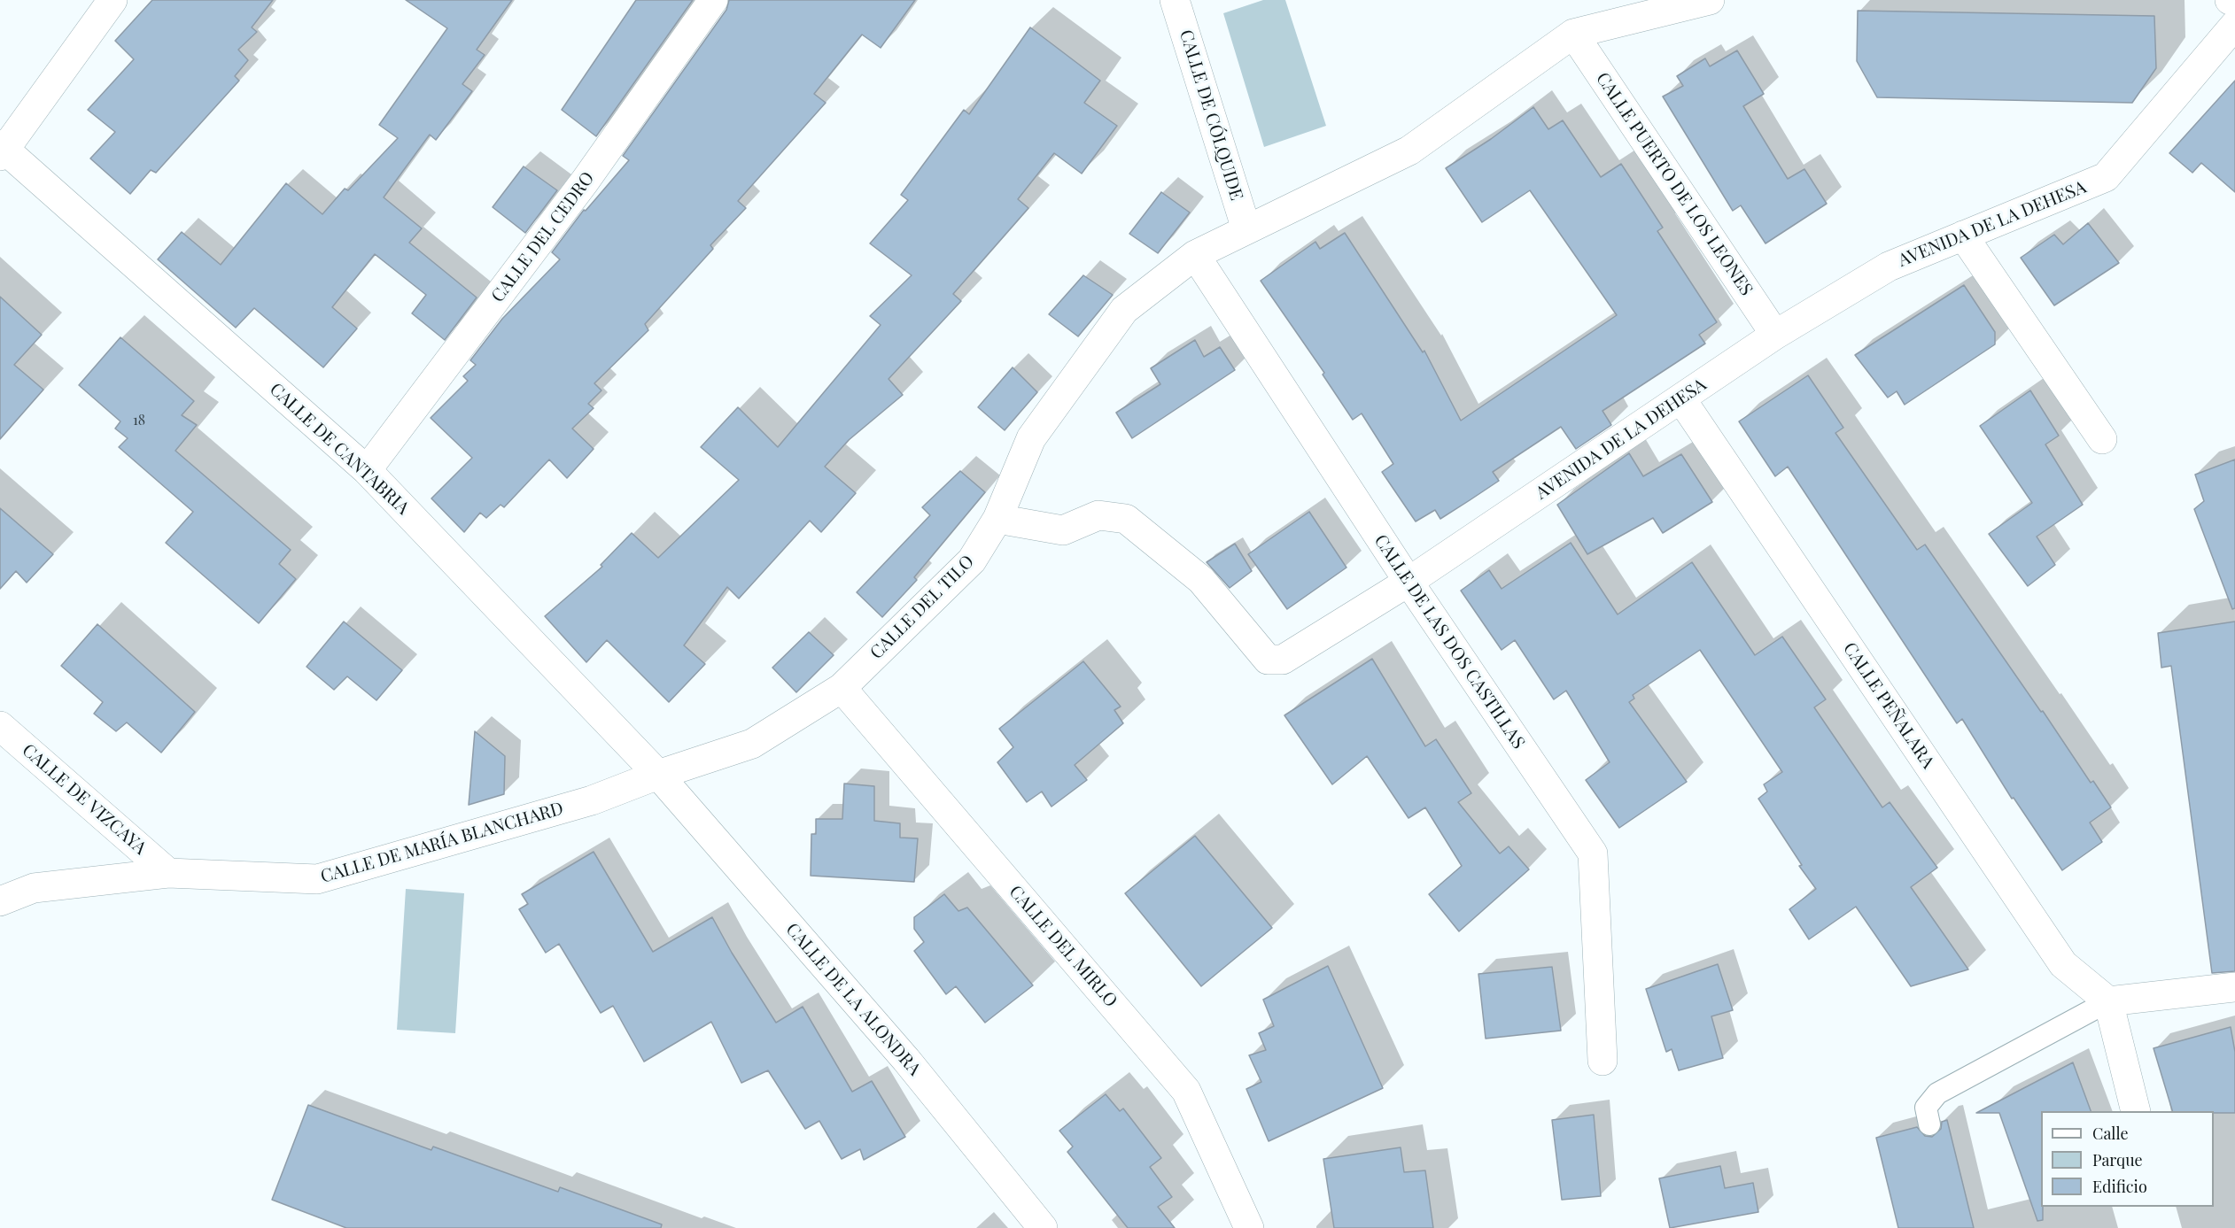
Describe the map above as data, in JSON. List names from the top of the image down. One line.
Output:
{"streets":{"street":["CALLE DE CÓLQUIDE","CALLE PUERTO DE LOS LEONES","AVENIDA DE LA DEHESA","CALLE DEL CEDRO","CALLE DE CANTABRIA","CALLE DEL TILO","CALLE DE LAS DOS CASTILLAS","CALLE PEÑALARA","CALLE DE VIZCAYA","CALLE DE MARÍA BLANCHARD","CALLE DEL MIRLO","CALLE DE LA ALONDRA"]},"crossings":[["CALLE DE CÓLQUIDE","CALLE DEL TILO"],["CALLE PUERTO DE LOS LEONES","AVENIDA DE LA DEHESA"],["CALLE PUERTO DE LOS LEONES","CALLE DEL TILO"],["AVENIDA DE LA DEHESA","CALLE DEL TILO"],["AVENIDA DE LA DEHESA","CALLE DE LAS DOS CASTILLAS"],["AVENIDA DE LA DEHESA","CALLE PEÑALARA"],["CALLE DEL CEDRO","CALLE DE CANTABRIA"],["CALLE DE CANTABRIA","CALLE DEL TILO"],["CALLE DE CANTABRIA","CALLE DE MARÍA BLANCHARD"],["CALLE DE CANTABRIA","CALLE DE LA ALONDRA"],["CALLE DEL TILO","CALLE DE LAS DOS CASTILLAS"],["CALLE DEL TILO","CALLE DE MARÍA BLANCHARD"],["CALLE DEL TILO","CALLE DEL MIRLO"],["CALLE DEL TILO","CALLE DE LA ALONDRA"],["CALLE DE VIZCAYA","CALLE DE MARÍA BLANCHARD"],["CALLE DE MARÍA BLANCHARD","CALLE DE LA ALONDRA"]],"house_numbers":["18"],"legend":["Calle","Parque","Edificio"]}
